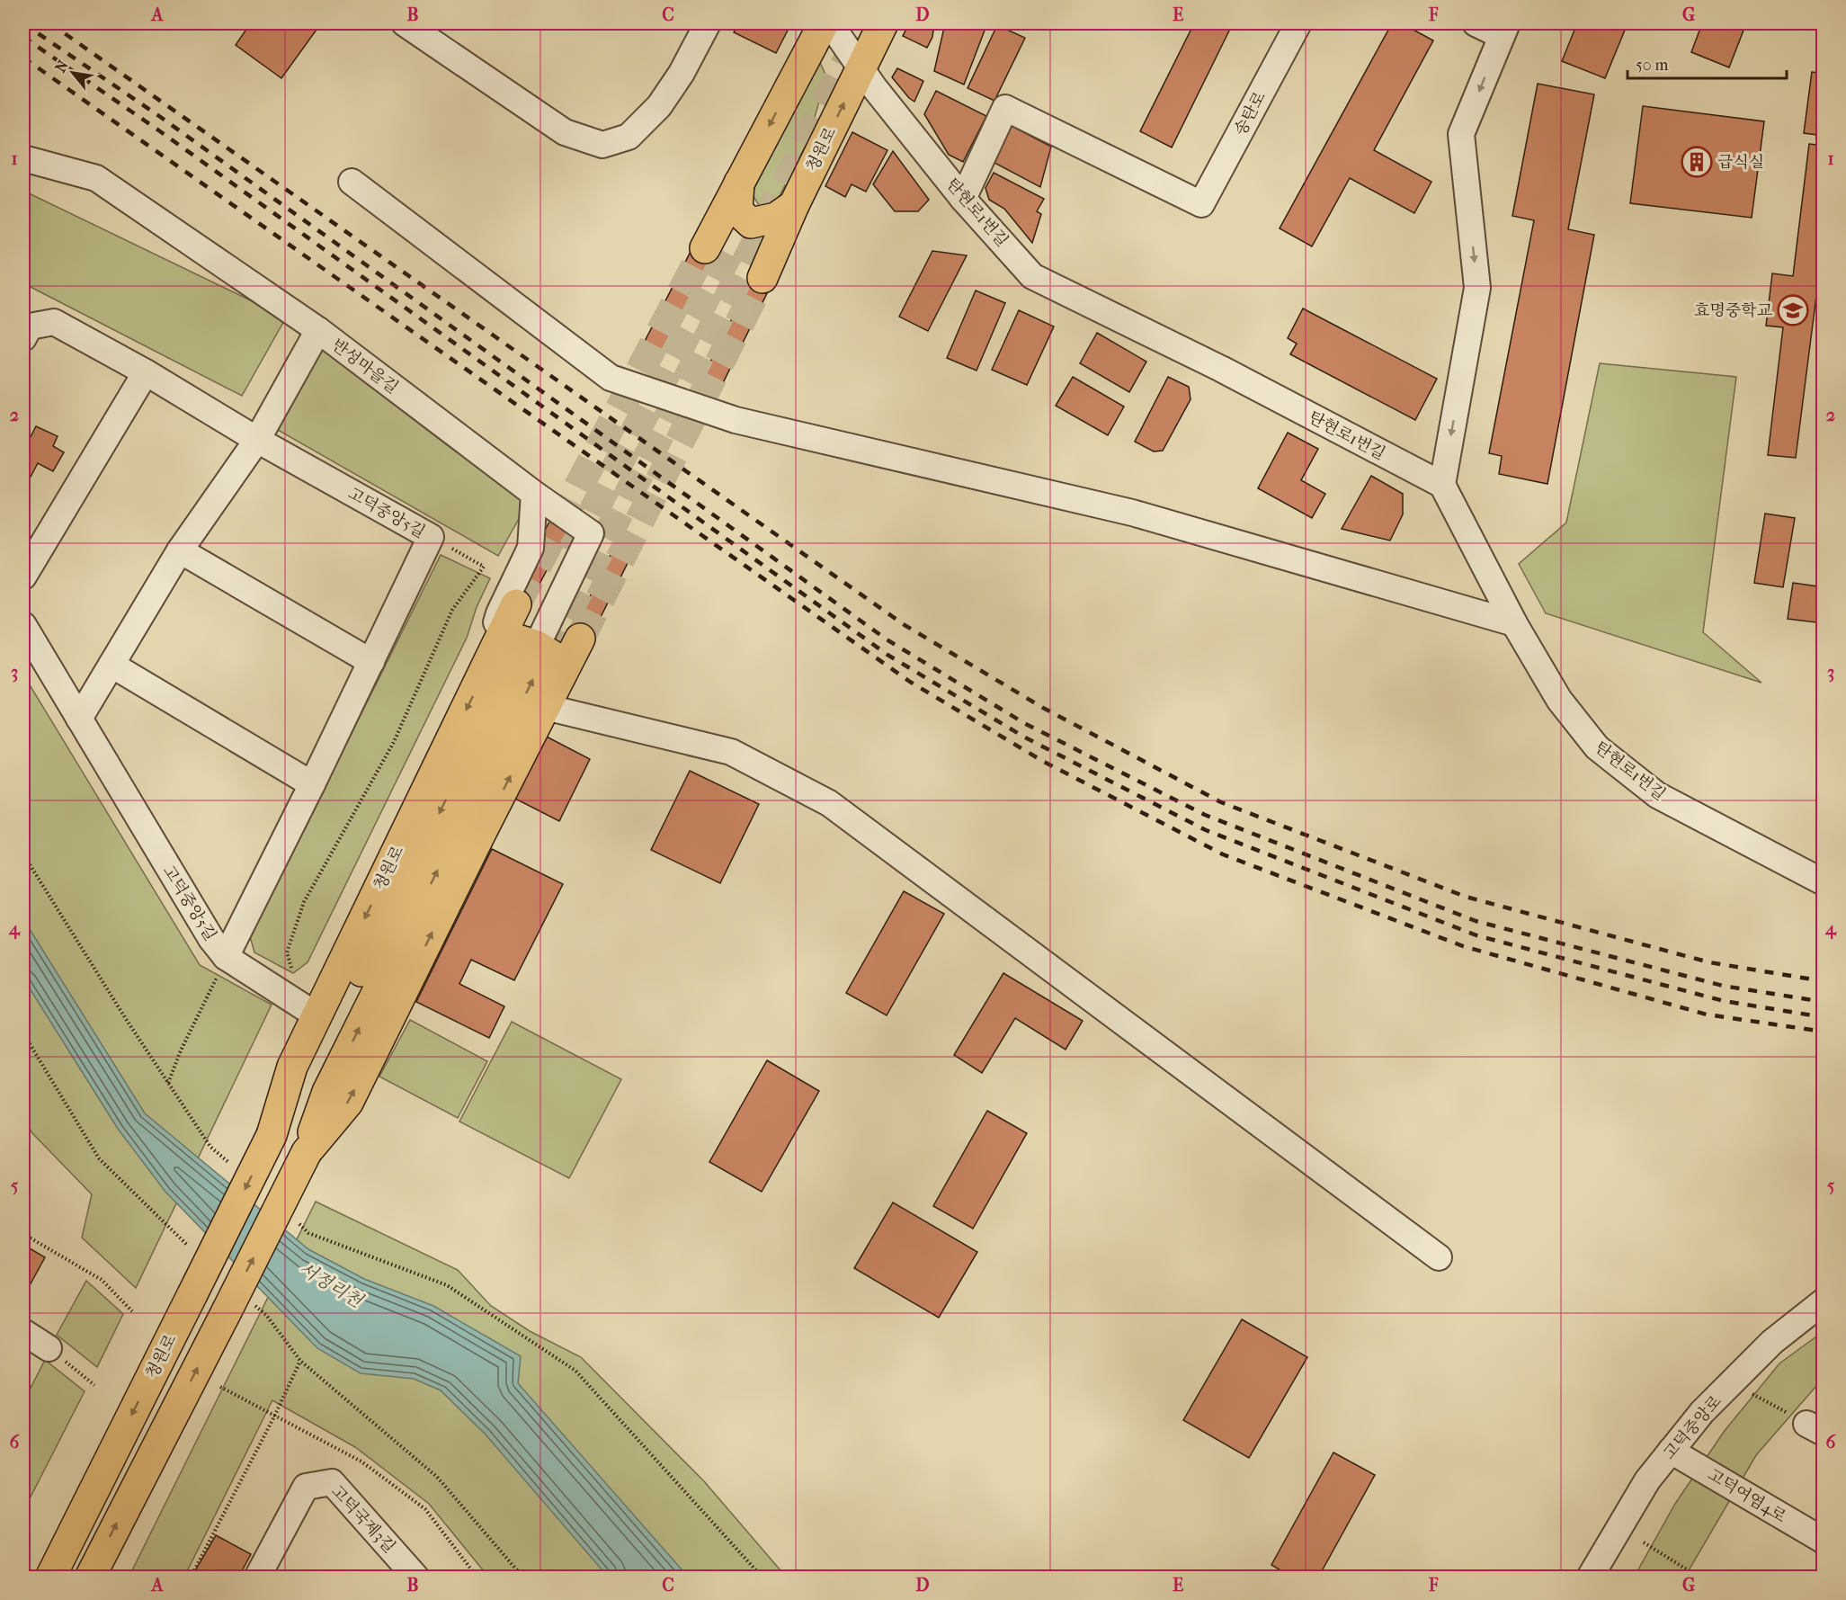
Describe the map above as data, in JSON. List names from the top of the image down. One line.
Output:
{"streets":{"main road":["청원로"],"street":["송탄로","탄현로1번길","반성마을길","고덕중앙5길","고덕중앙로","고덕여염4로","고덕국제3길"]},"crossings":[["송탄로","탄현로1번길"],["청원로","탄현로1번길"],["청원로","반성마을길"],["청원로","고덕중앙5길"],["고덕중앙로","고덕여염4로"]],"water":["서정리천"],"places":{"building":["급식실"],"school or university":["효명중학교"]},"scale_bar":"50 m","north":"top left","grid":{"columns":["A","B","C","D","E","F","G"],"rows":["1","2","3","4","5","6"]}}
